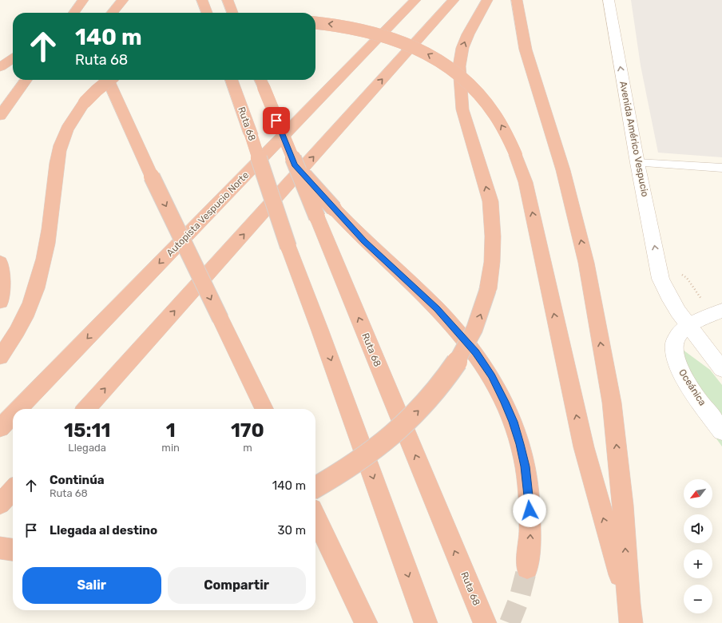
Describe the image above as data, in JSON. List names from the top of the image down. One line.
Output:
{"streets":{"highway":["Ruta 68","Autopista Vespucio Norte"],"main road":["Avenida Américo Vespucio","Oceánica"]},"crossings":[["Avenida Américo Vespucio","Oceánica"]],"one_way":["Avenida Américo Vespucio"],"north":"bottom left","page":{"turn":["140 m","Ruta 68"],"eta":["15:11","Llegada","1","min","170","m"],"list":[{"name":"Continúa","note":"Ruta 68","value":"140 m"},{"name":"Llegada al destino","value":"30 m"}],"map_buttons":["+","−"],"buttons":["Salir","Compartir"]}}
